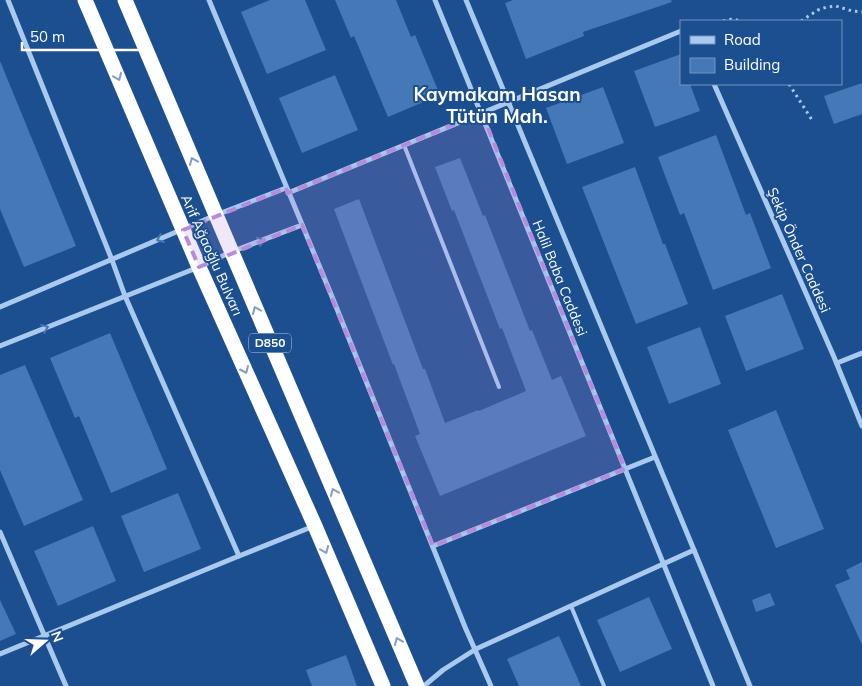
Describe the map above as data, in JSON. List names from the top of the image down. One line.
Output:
{"streets":{"highway":["Arif Ağaoğlu Bulvarı","D850"],"street":["Şekip Önder Caddesi","Halil Baba Caddesi"]},"districts":["Kaymakam Hasan Tütün Mah."],"legend":["Road","Building"],"scale_bar":"50 m","north":"right"}
